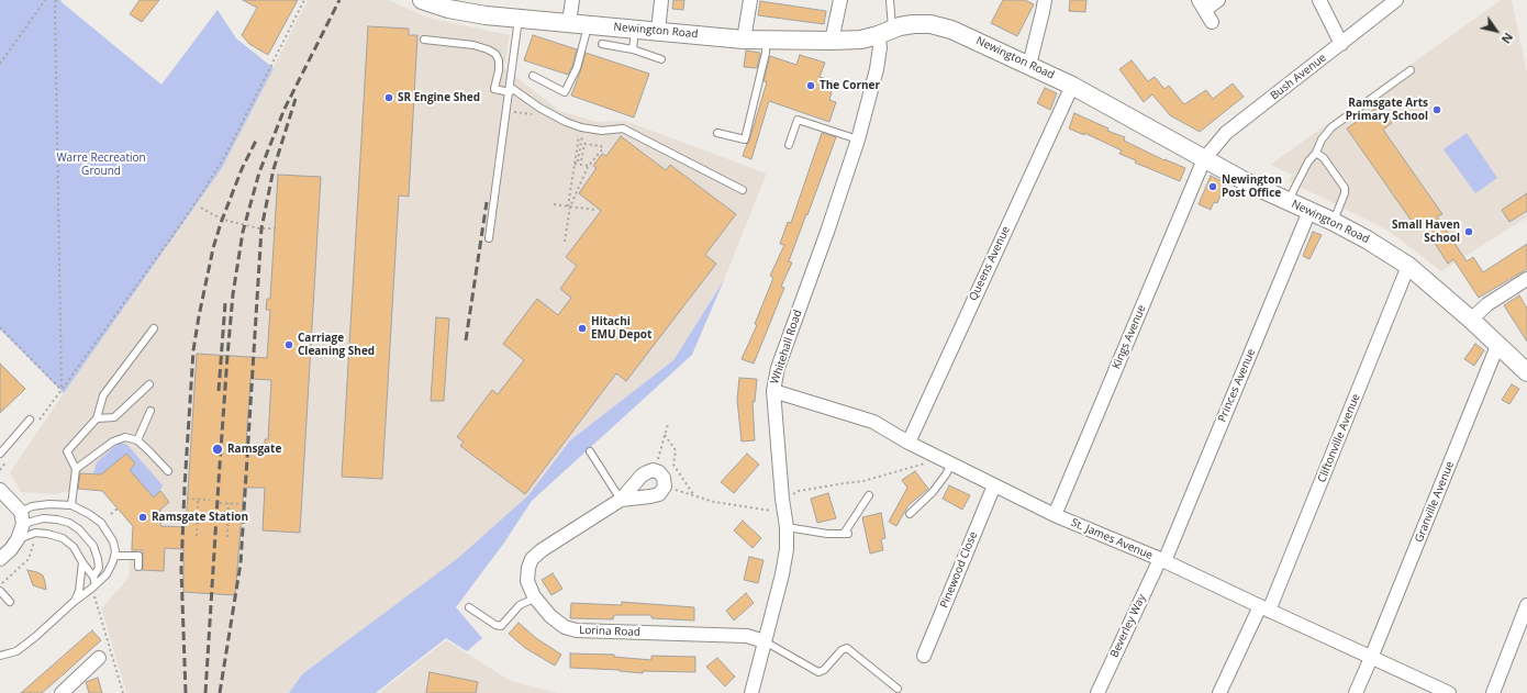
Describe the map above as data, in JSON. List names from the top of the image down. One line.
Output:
{"streets":{"main road":["Newington Road"],"street":["Bush Avenue","Queens Avenue","Kings Avenue","Whitehall Road","Princes Avenue","Cliftonville Avenue","Granville Avenue","St. James Avenue","Pinewood Close","Beverley Way","Lorina Road"]},"crossings":[["Newington Road","Bush Avenue"],["Newington Road","Queens Avenue"],["Newington Road","Kings Avenue"],["Newington Road","Whitehall Road"],["Newington Road","Princes Avenue"],["Newington Road","Cliftonville Avenue"],["Newington Road","Granville Avenue"],["Bush Avenue","Kings Avenue"],["Queens Avenue","St. James Avenue"],["Kings Avenue","St. James Avenue"],["Whitehall Road","St. James Avenue"],["Whitehall Road","Lorina Road"],["Princes Avenue","St. James Avenue"],["Princes Avenue","Beverley Way"],["Cliftonville Avenue","St. James Avenue"],["Granville Avenue","St. James Avenue"],["St. James Avenue","Pinewood Close"],["St. James Avenue","Beverley Way"]],"parks":["Warre Recreation Ground"],"places":["The Corner","SR Engine Shed","Ramsgate Arts Primary School","Newington Post Office","Small Haven School","Hitachi EMU Depot","Carriage Cleaning Shed","Ramsgate","Ramsgate Station"],"north":"bottom right"}
